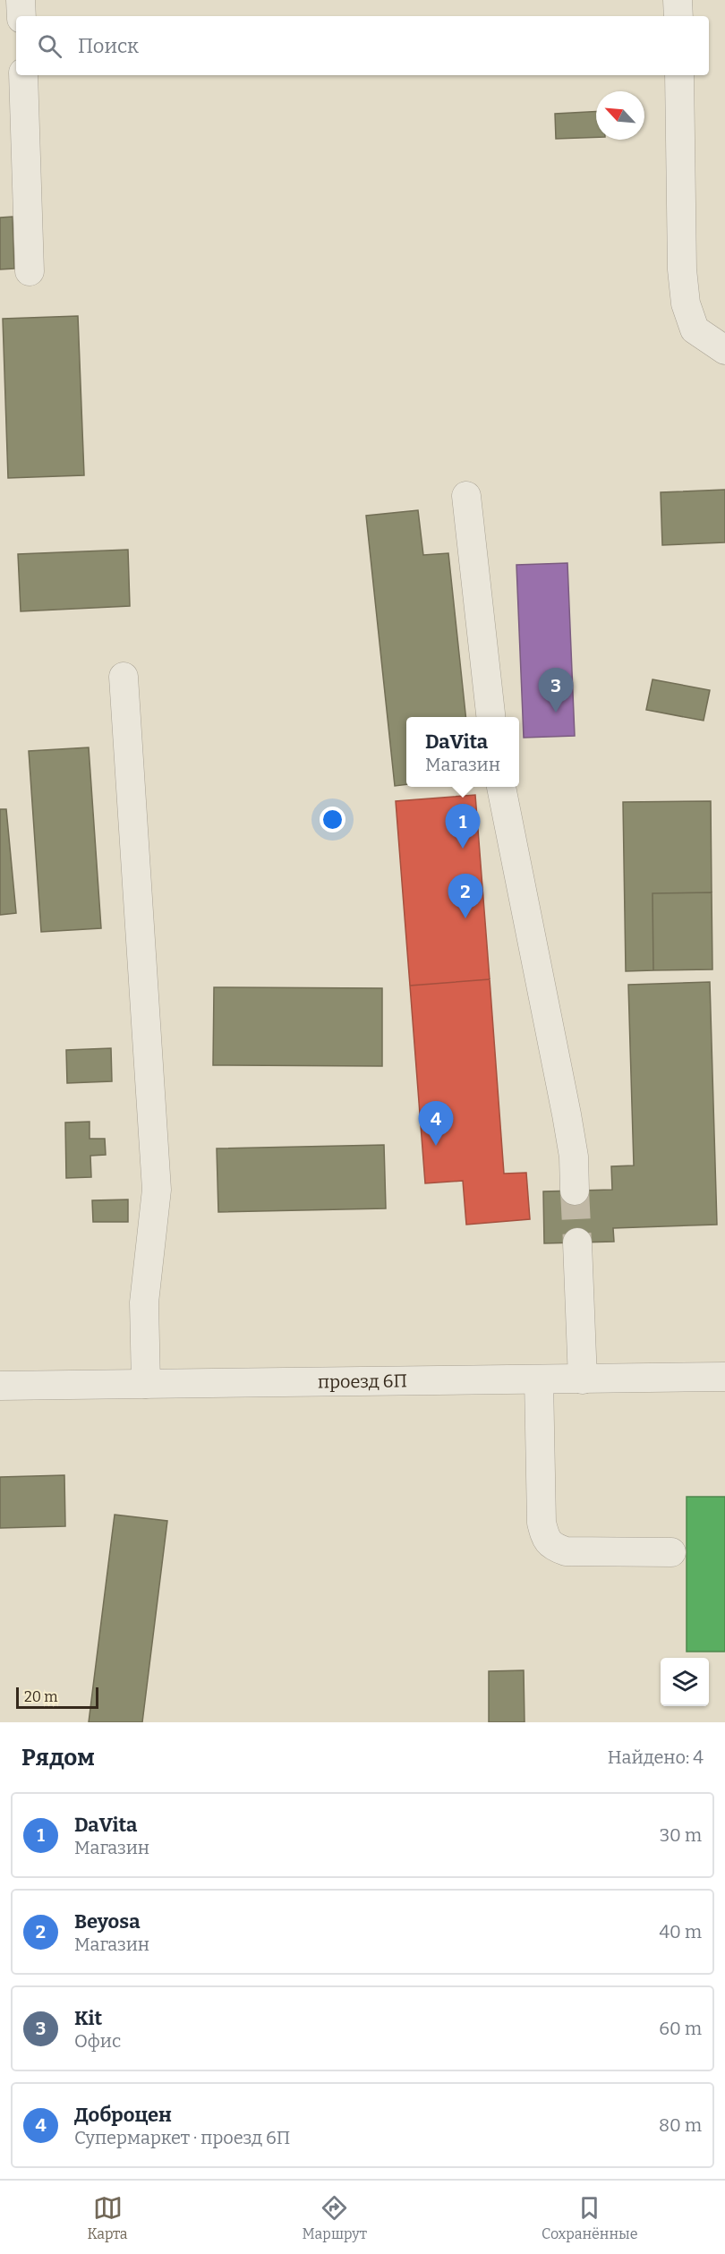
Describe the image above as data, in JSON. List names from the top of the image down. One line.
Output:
{"streets":{"street":["проезд 6П"]},"scale_bar":"20 m","north":"top left","page":{"search":"Поиск","pins":["3","1","2","4"],"popup":["DaVita","Магазин"],"scale":"20 m","heading":["Рядом","Найдено: 4"],"list":[{"mark":"1","name":"DaVita","note":"Магазин","value":"30 m"},{"mark":"2","name":"Beyosa","note":"Магазин","value":"40 m"},{"mark":"3","name":"Kit","note":"Офис","value":"60 m"},{"mark":"4","name":"Доброцен","note":"Супермаркет · проезд 6П","value":"80 m"}],"nav":["Карта","Маршрут","Сохранённые"]}}
